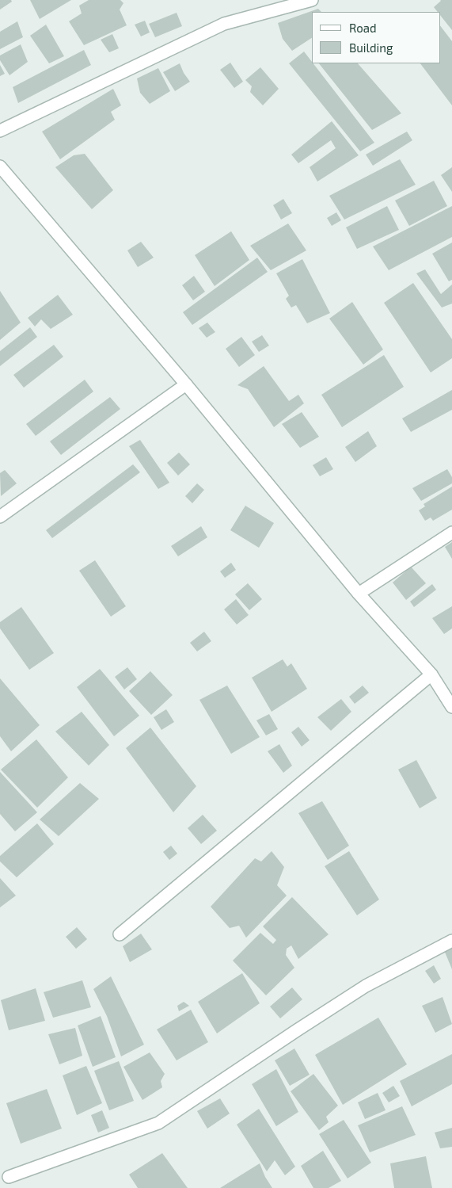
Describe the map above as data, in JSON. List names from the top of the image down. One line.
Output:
{"legend":["Road","Building"]}
